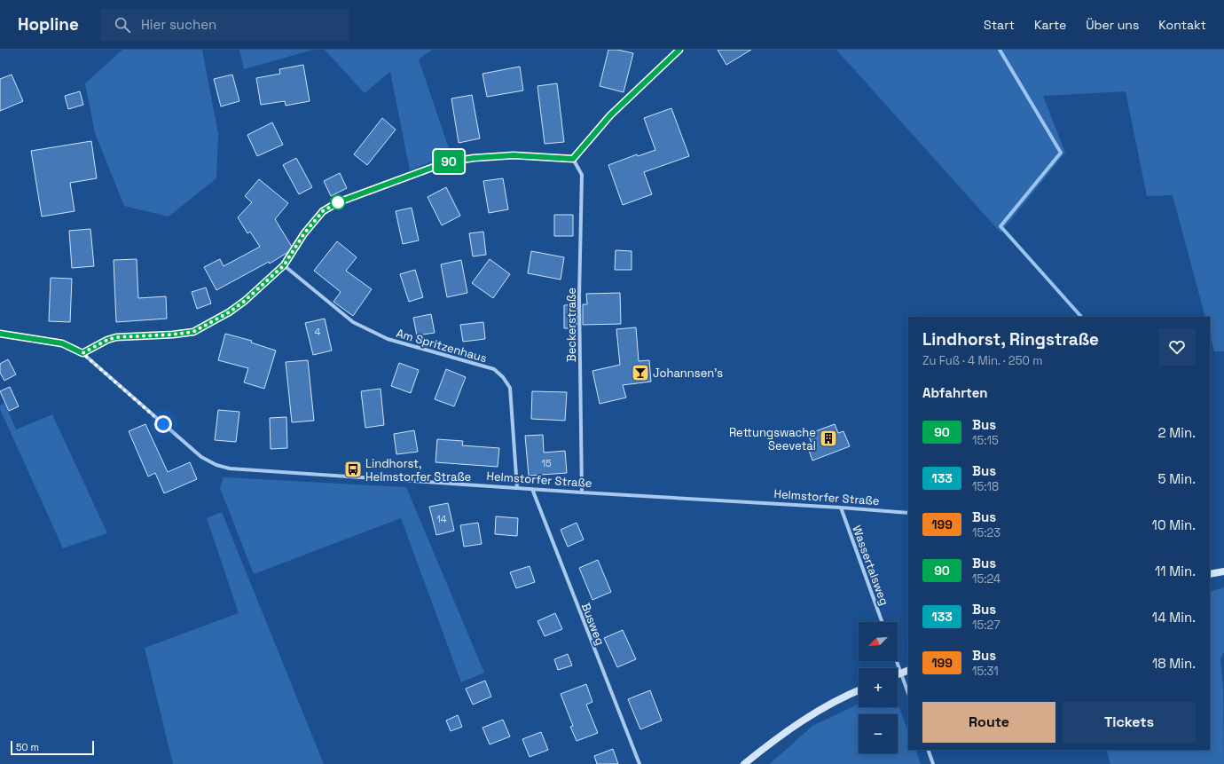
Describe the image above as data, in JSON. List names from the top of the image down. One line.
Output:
{"streets":{"street":["Beckerstraße","Am Spritzenhaus","Helmstorfer Straße","Wassertalsweg","Busweg"]},"crossings":[["Beckerstraße","Helmstorfer Straße"],["Am Spritzenhaus","Helmstorfer Straße"],["Helmstorfer Straße","Wassertalsweg"],["Helmstorfer Straße","Busweg"]],"places":{"bar":["Johannsen's"],"building":["Rettungswache Seevetal"],"bus stop":["Lindhorst, Helmstorfer Straße"]},"lines":["bus line 90"],"house_numbers":["4","15","14"],"scale_bar":"50 m","north":"bottom left","page":{"header":"Hopline","search":"Hier suchen","nav":["Start","Karte","Über uns","Kontakt"],"on_map":"90","heading":[["Lindhorst, Ringstraße","Zu Fuß · 4 Min. · 250 m"],"Abfahrten"],"list":[{"mark":"90","name":"Bus","note":"15:15","value":"2 Min."},{"mark":"133","name":"Bus","note":"15:18","value":"5 Min."},{"mark":"199","name":"Bus","note":"15:23","value":"10 Min."},{"mark":"90","name":"Bus","note":"15:24","value":"11 Min."},{"mark":"133","name":"Bus","note":"15:27","value":"14 Min."},{"mark":"199","name":"Bus","note":"15:31","value":"18 Min."}],"map_buttons":["+","−"],"buttons":["Route","Tickets"],"scale":"50 m"}}
